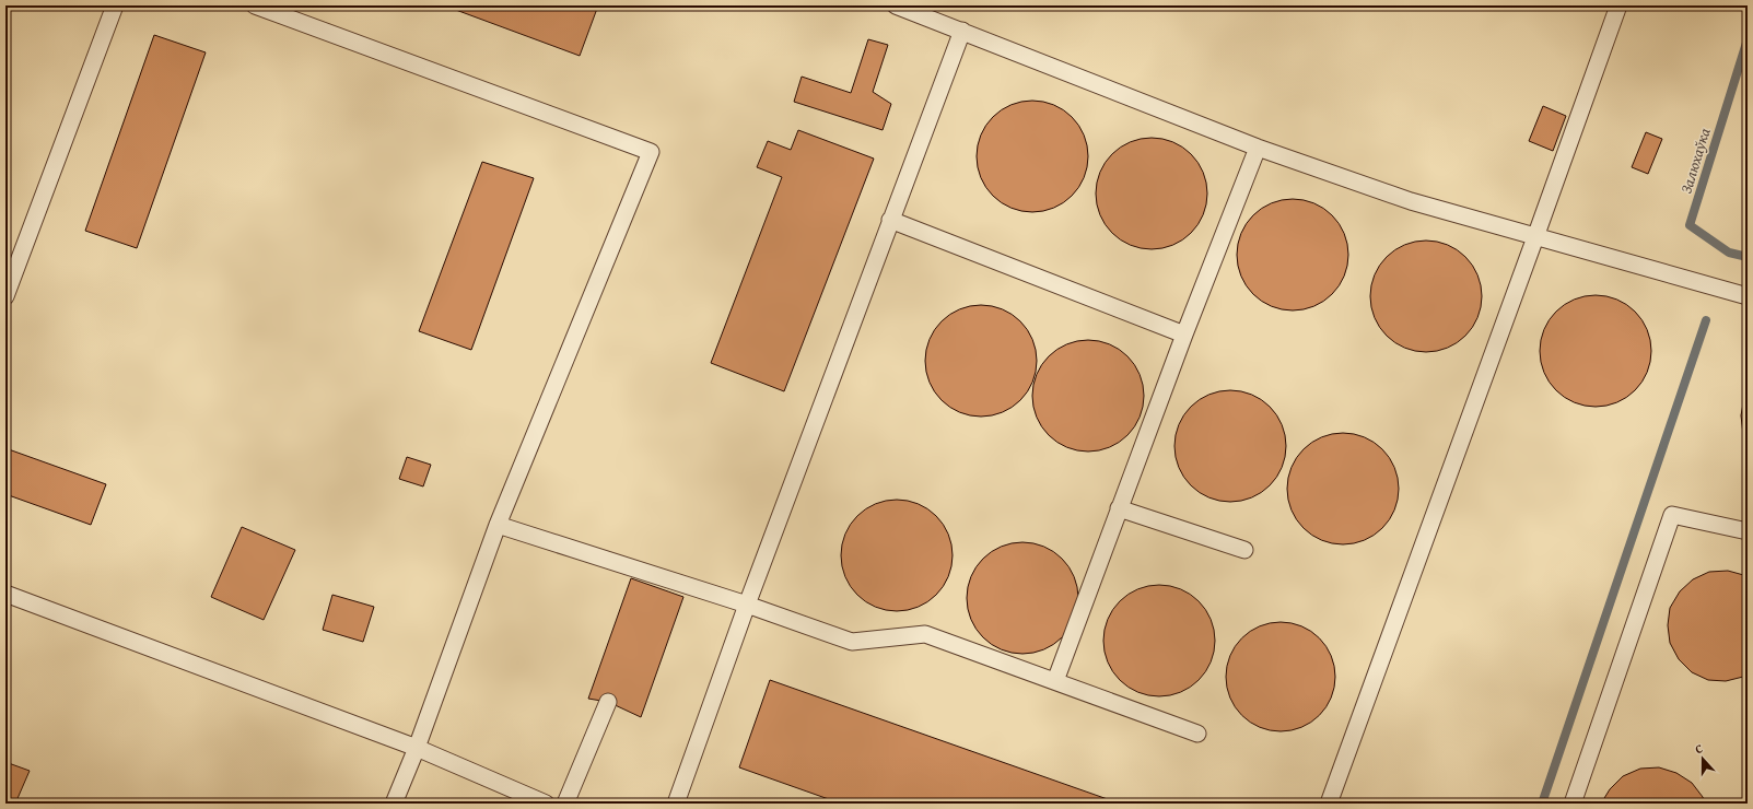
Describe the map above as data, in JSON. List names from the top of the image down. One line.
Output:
{"water":["Залюхаўка"],"north":"top"}
